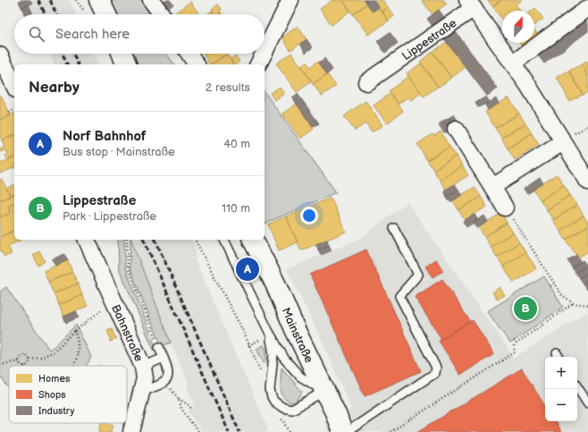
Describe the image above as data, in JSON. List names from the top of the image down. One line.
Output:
{"streets":{"street":["Lippestraße","Bahnstraße","Mainstraße"]},"legend":["Homes","Shops","Industry"],"north":"top","page":{"search":"Search here","heading":["Nearby","2 results"],"list":[{"mark":"A","name":"Norf Bahnhof","note":"Bus stop · Mainstraße","value":"40 m"},{"mark":"B","name":"Lippestraße","note":"Park · Lippestraße","value":"110 m"}],"pins":["A","B"],"map_buttons":["+","−"]}}
